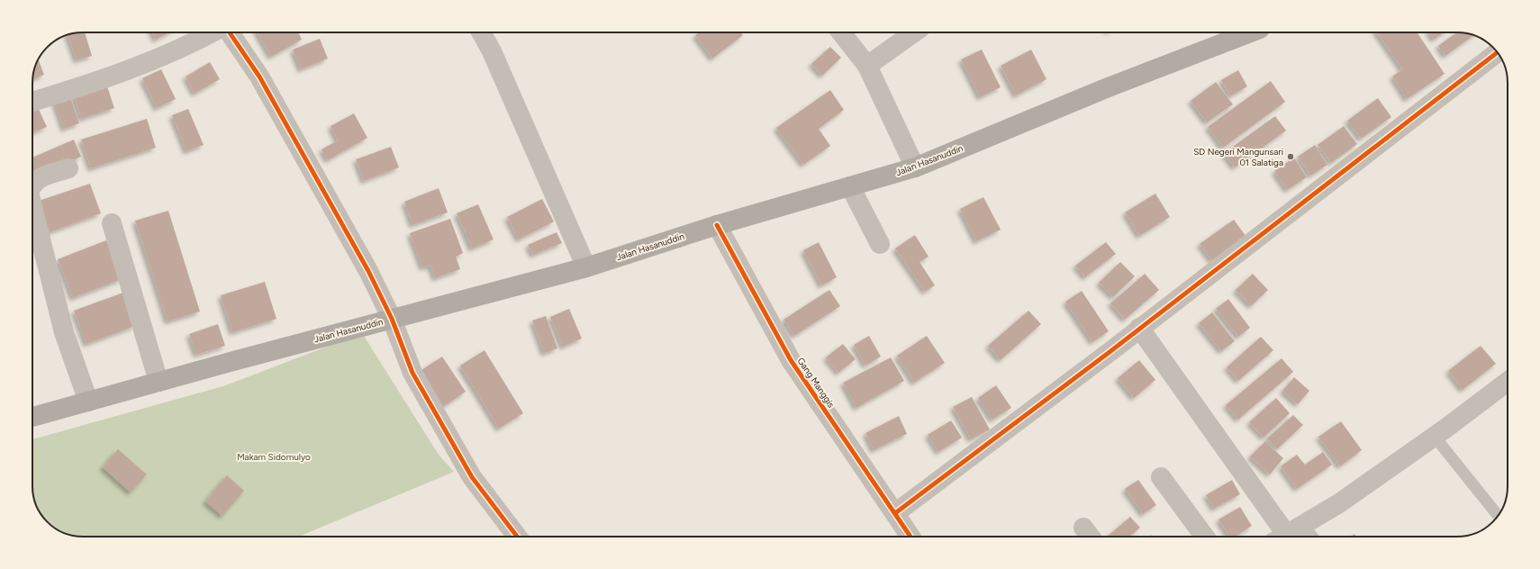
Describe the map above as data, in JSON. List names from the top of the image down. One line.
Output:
{"streets":{"main road":["Jalan Hasanuddin"],"street":["Gang Manggis"]},"crossings":[["Jalan Hasanuddin","Gang Manggis"]],"parks":["Makam Sidomulyo"],"places":["SD Negeri Mangunsari 01 Salatiga"]}
